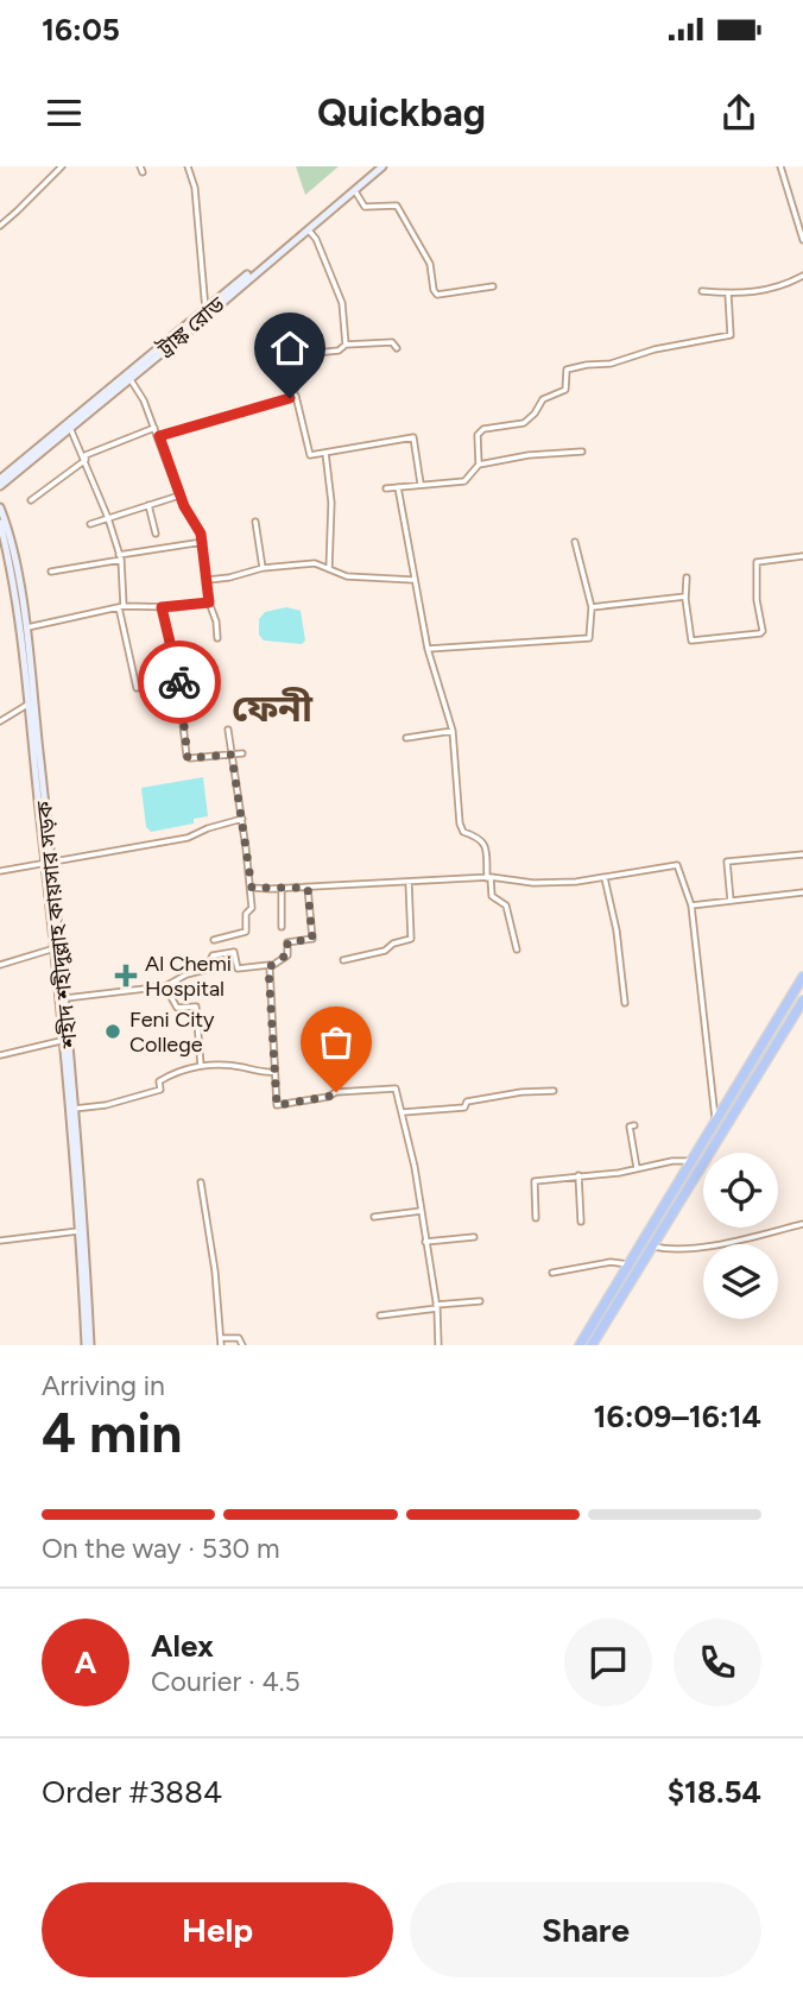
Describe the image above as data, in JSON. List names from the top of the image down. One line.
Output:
{"streets":{"main road":["ট্রাঙ্ক রোড","শহীদ শহীদুল্লাহ কায়সার সড়ক"]},"districts":["ফেনী"],"places":{"health":["Al Chemi Hospital"],"other":["Feni City College"]},"page":{"status":"16:05","header":"Quickbag","heading":["4 min","Arriving in","16:09–16:14"],"panel":["Alex","Courier · 4.5","Order #3884","$18.54"],"bar":"On the way · 530 m","round":"A","buttons":["Help","Share"]}}
